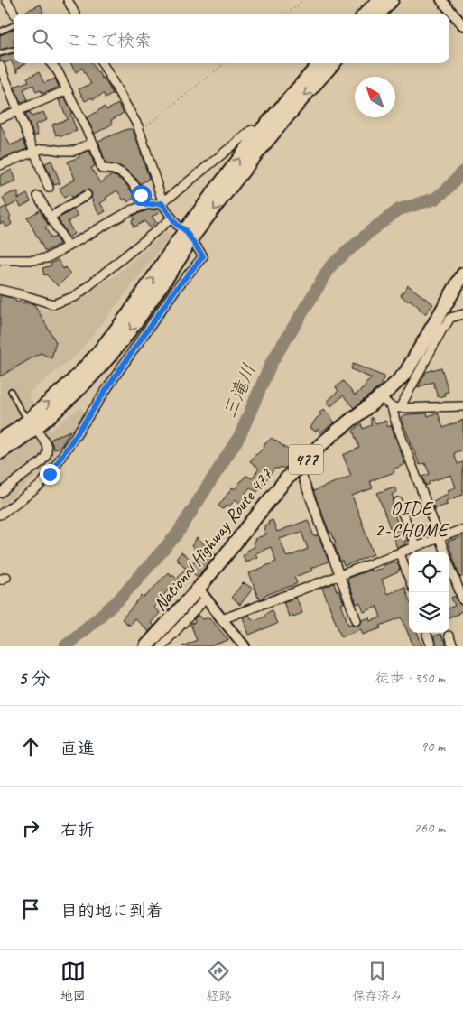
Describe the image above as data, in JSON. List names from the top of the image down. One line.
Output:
{"streets":{"highway":["477","National Highway Route 477"]},"districts":["OIDE 2-CHOME"],"water":["三滝川"],"north":"top left","page":{"search":"ここで検索","heading":["5 分","徒歩 · 350 m"],"list":[["直進","90 m"],["右折","260 m"],"目的地に到着"],"nav":["地図","経路","保存済み"]}}
